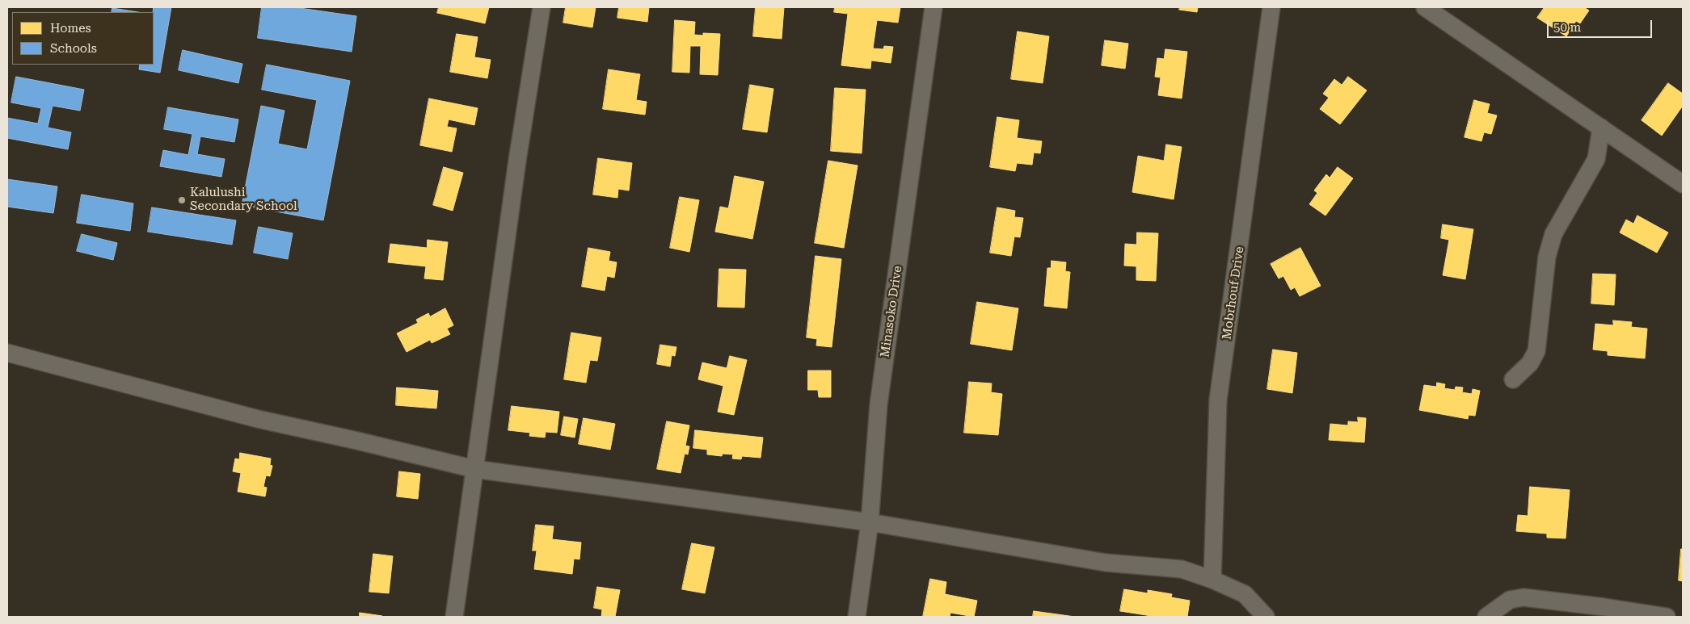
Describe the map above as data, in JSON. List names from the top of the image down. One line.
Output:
{"streets":{"street":["Mobrhouf Drive","Minasoko Drive"]},"places":["Kalulushi Secondary School"],"legend":["Homes","Schools"],"scale_bar":"50 m"}
